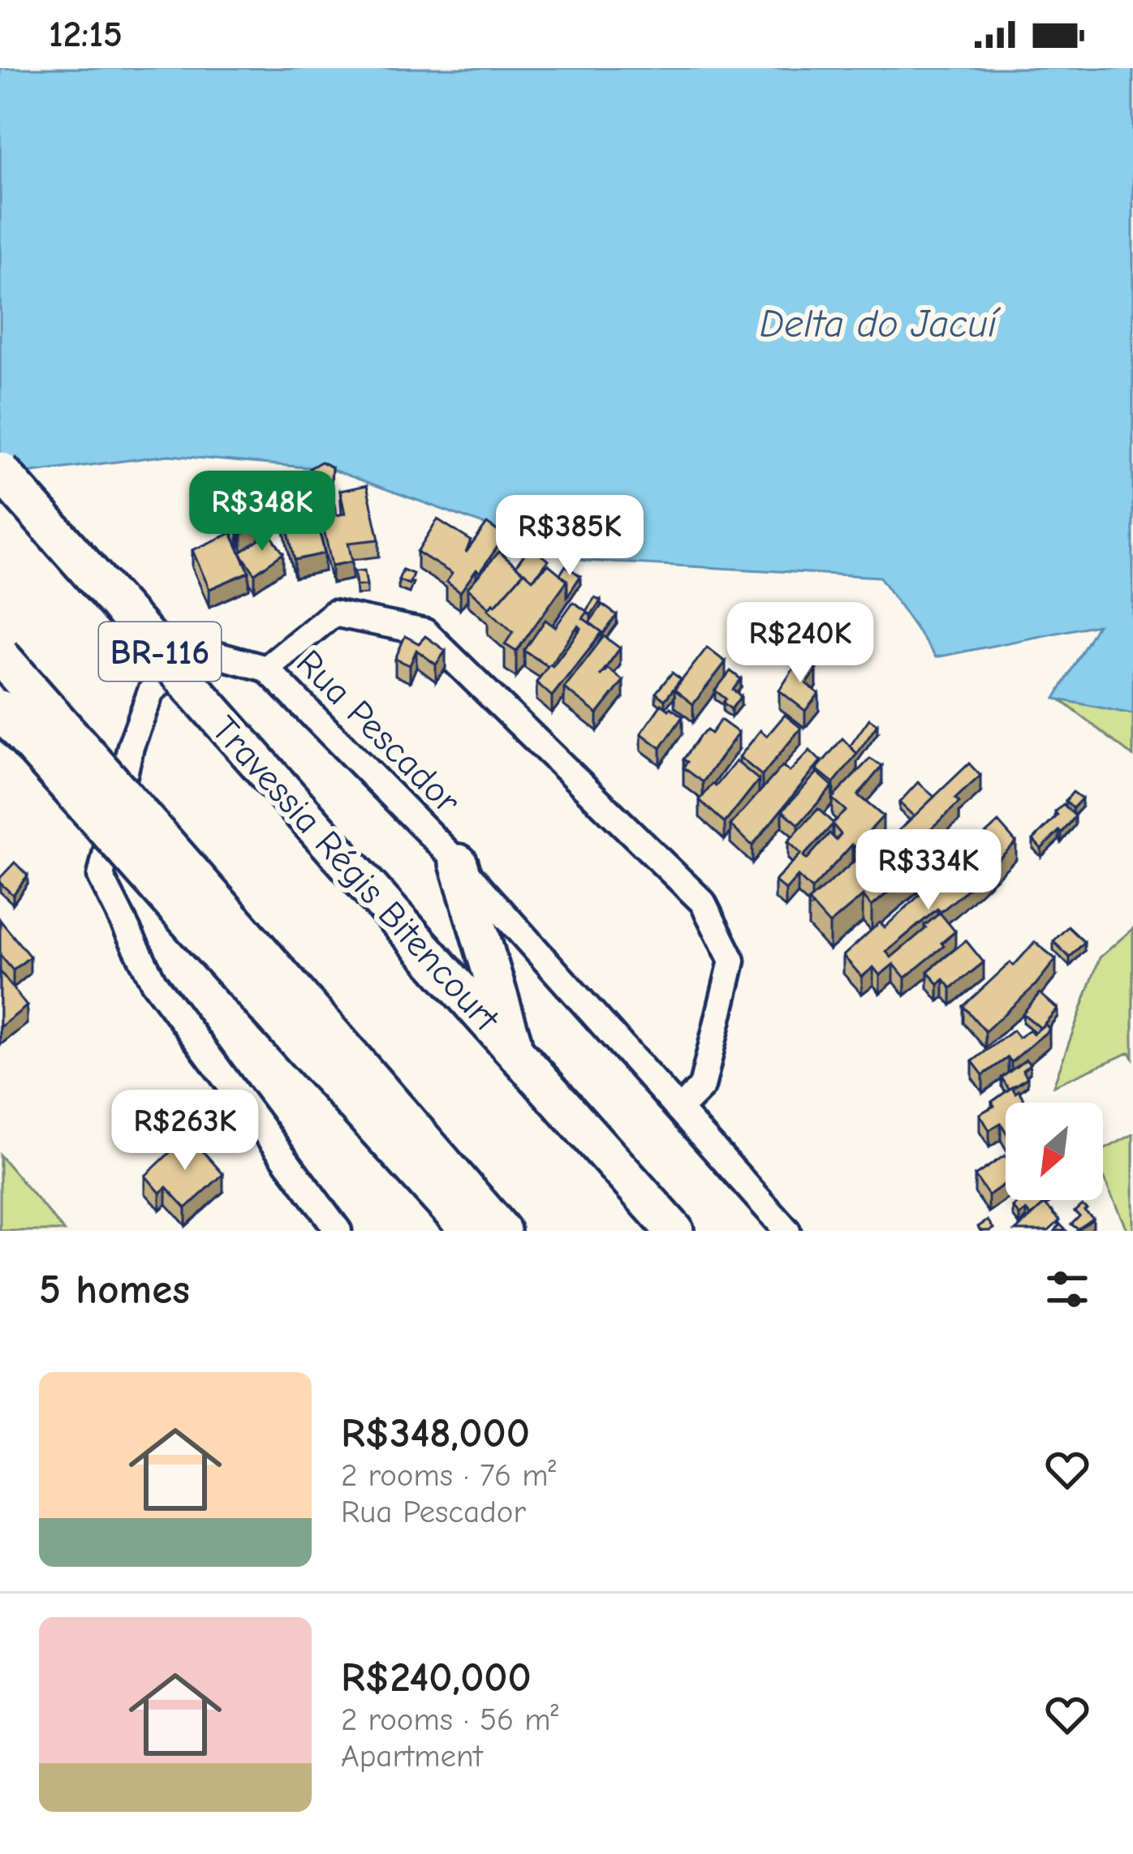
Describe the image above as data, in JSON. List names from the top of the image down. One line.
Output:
{"streets":{"highway":["BR-116","Travessia Régis Bitencourt"],"street":["Rua Pescador"]},"water":["Delta do Jacuí"],"north":"bottom left","page":{"status":"12:15","price":["R$348K","R$385K","R$240K","R$334K","R$263K"],"heading":"5 homes","list":[{"name":"R$348,000","note":"2 rooms · 76 m² · Rua Pescador"},{"name":"R$240,000","note":"2 rooms · 56 m² · Apartment"}]}}
